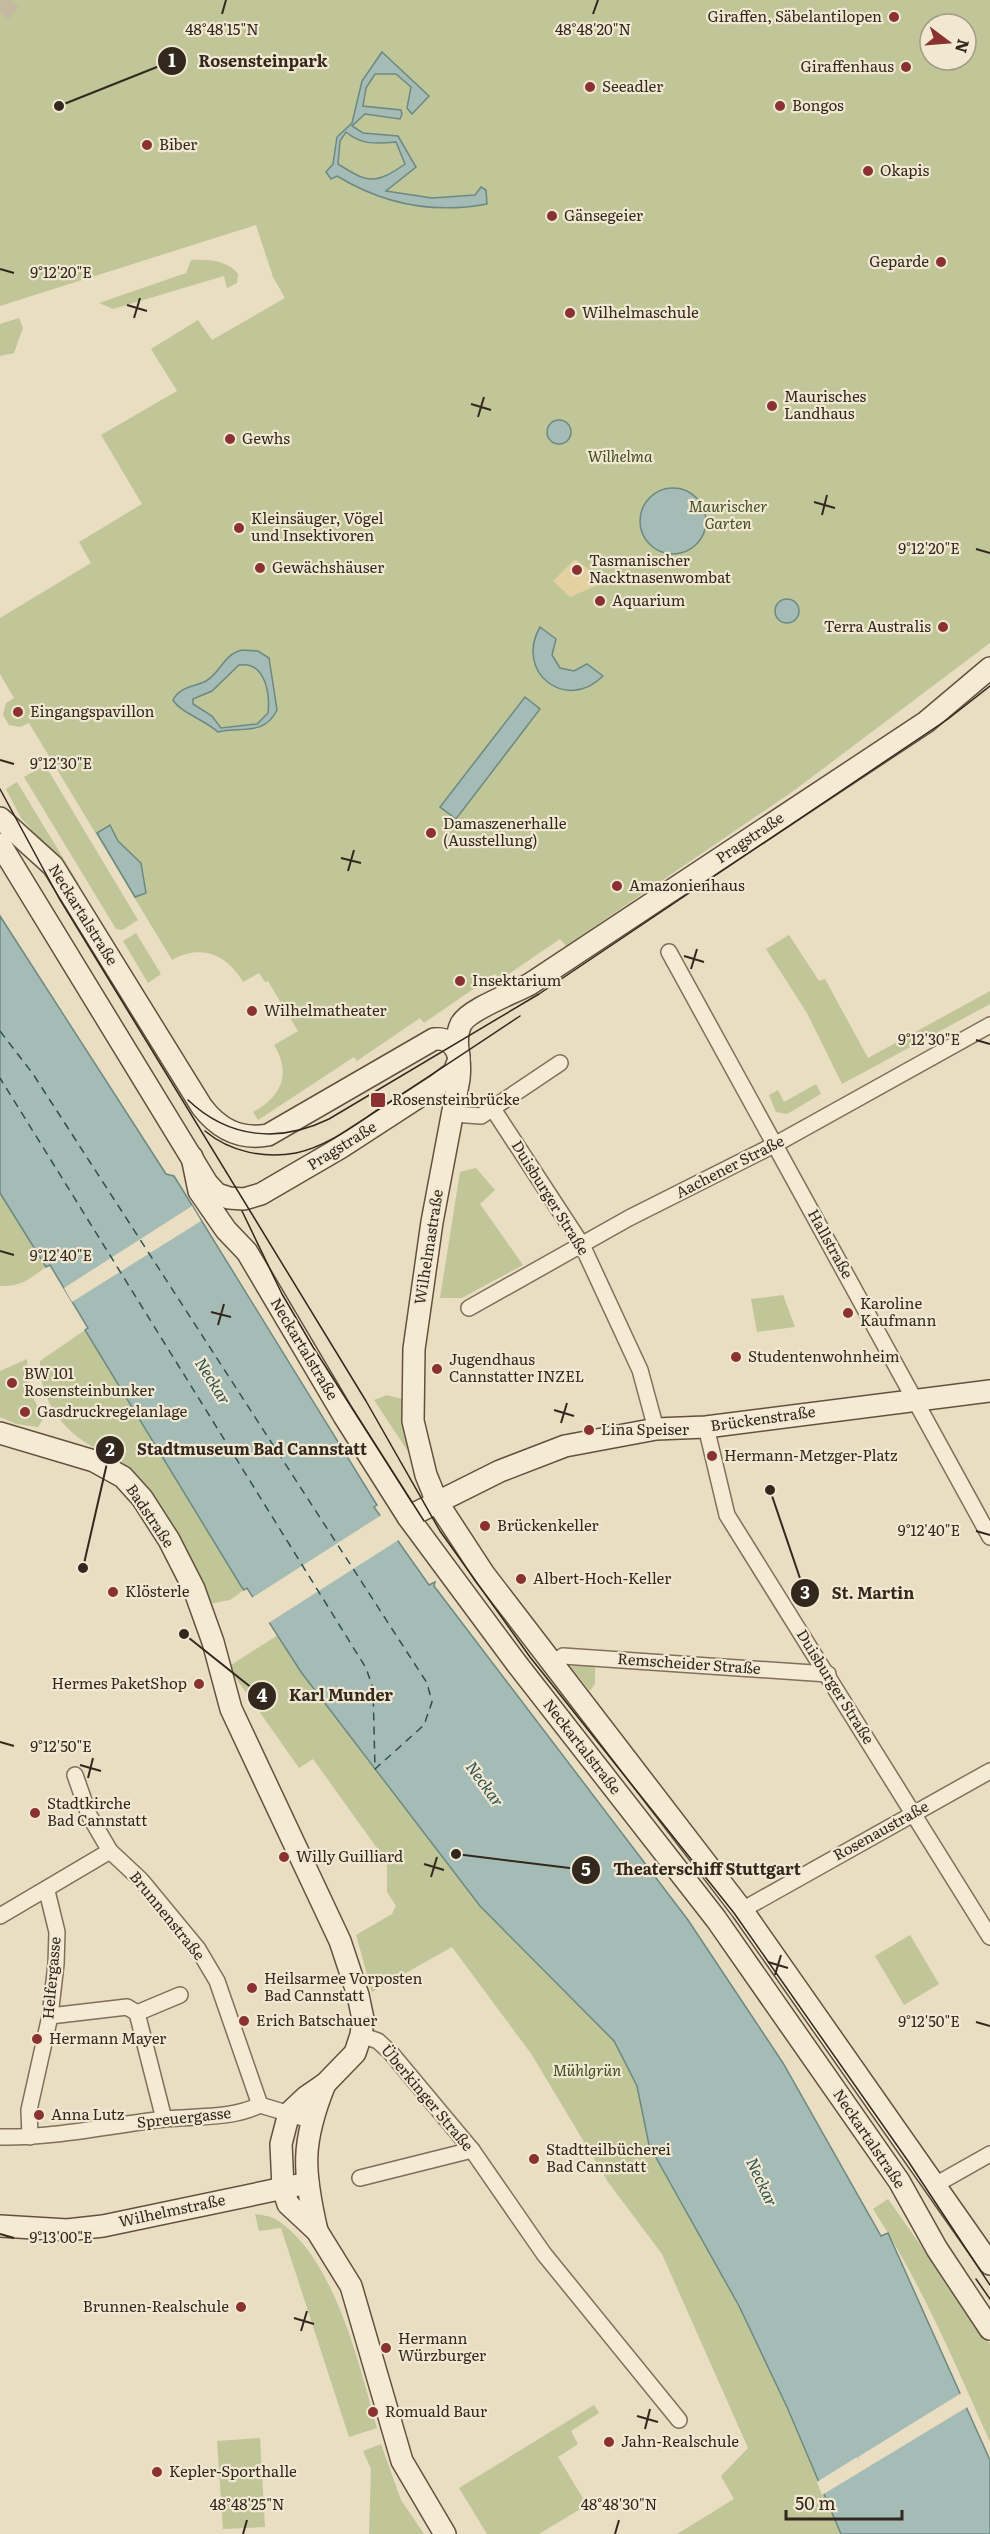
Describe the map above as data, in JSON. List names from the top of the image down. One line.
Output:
{"streets":{"main road":["Pragstraße","Neckartalstraße","Wilhelmastraße","Brückenstraße","Badstraße","Wilhelmstraße"],"street":["Aachener Straße","Duisburger Straße","Hallstraße","Remscheider Straße","Rosenaustraße","Brunnenstraße","Helfergasse","Überkinger Straße","Spreuergasse"]},"crossings":[["Pragstraße","Neckartalstraße"],["Pragstraße","Wilhelmastraße"],["Neckartalstraße","Wilhelmastraße"],["Neckartalstraße","Brückenstraße"],["Neckartalstraße","Remscheider Straße"],["Neckartalstraße","Rosenaustraße"],["Aachener Straße","Duisburger Straße"],["Aachener Straße","Hallstraße"],["Duisburger Straße","Brückenstraße"],["Duisburger Straße","Remscheider Straße"],["Duisburger Straße","Rosenaustraße"],["Hallstraße","Brückenstraße"],["Wilhelmastraße","Brückenstraße"],["Badstraße","Überkinger Straße"],["Brunnenstraße","Spreuergasse"],["Helfergasse","Spreuergasse"]],"water":["Neckar"],"parks":["Wilhelma","Maurischer Garten","Mühlgrün"],"places":{"other":["Giraffen, Säbelantilopen","Giraffenhaus","Seeadler","Rosensteinpark","Bongos","Biber","Okapis","Gänsegeier","Geparde","Wilhelmaschule","Maurisches Landhaus","Gewhs","Kleinsäuger, Vögel und Insektivoren","Gewächshäuser","Tasmanischer Nacktnasenwombat","Aquarium","Terra Australis","Eingangspavillon","Damaszenerhalle (Ausstellung)","Amazonienhaus","Insektarium","Wilhelmatheater","Karoline Kaufmann","Studentenwohnheim","Jugendhaus Cannstatter INZEL","BW 101 Rosensteinbunker","Gasdruckregelanlage","Lina Speiser","Hermann-Metzger-Platz","St. Martin","Brückenkeller","Stadtmuseum Bad Cannstatt","Albert-Hoch-Keller","Klösterle","Karl Munder","Hermes PaketShop","Stadtkirche Bad Cannstatt","Theaterschiff Stuttgart","Willy Guilliard","Heilsarmee Vorposten Bad Cannstatt","Erich Batschauer","Hermann Mayer","Anna Lutz","Stadtteilbücherei Bad Cannstatt","Brunnen-Realschule","Hermann Würzburger","Romuald Baur","Jahn-Realschule","Kepler-Sporthalle"],"transit":["Rosensteinbrücke"]},"scale_bar":"50 m","north":"right","coordinates":["48°48'15\"N","48°48'20\"N","9°12'20\"E","9°12'30\"E","9°12'40\"E","9°12'50\"E","9°13'00\"E","48°48'25\"N","48°48'30\"N"]}
